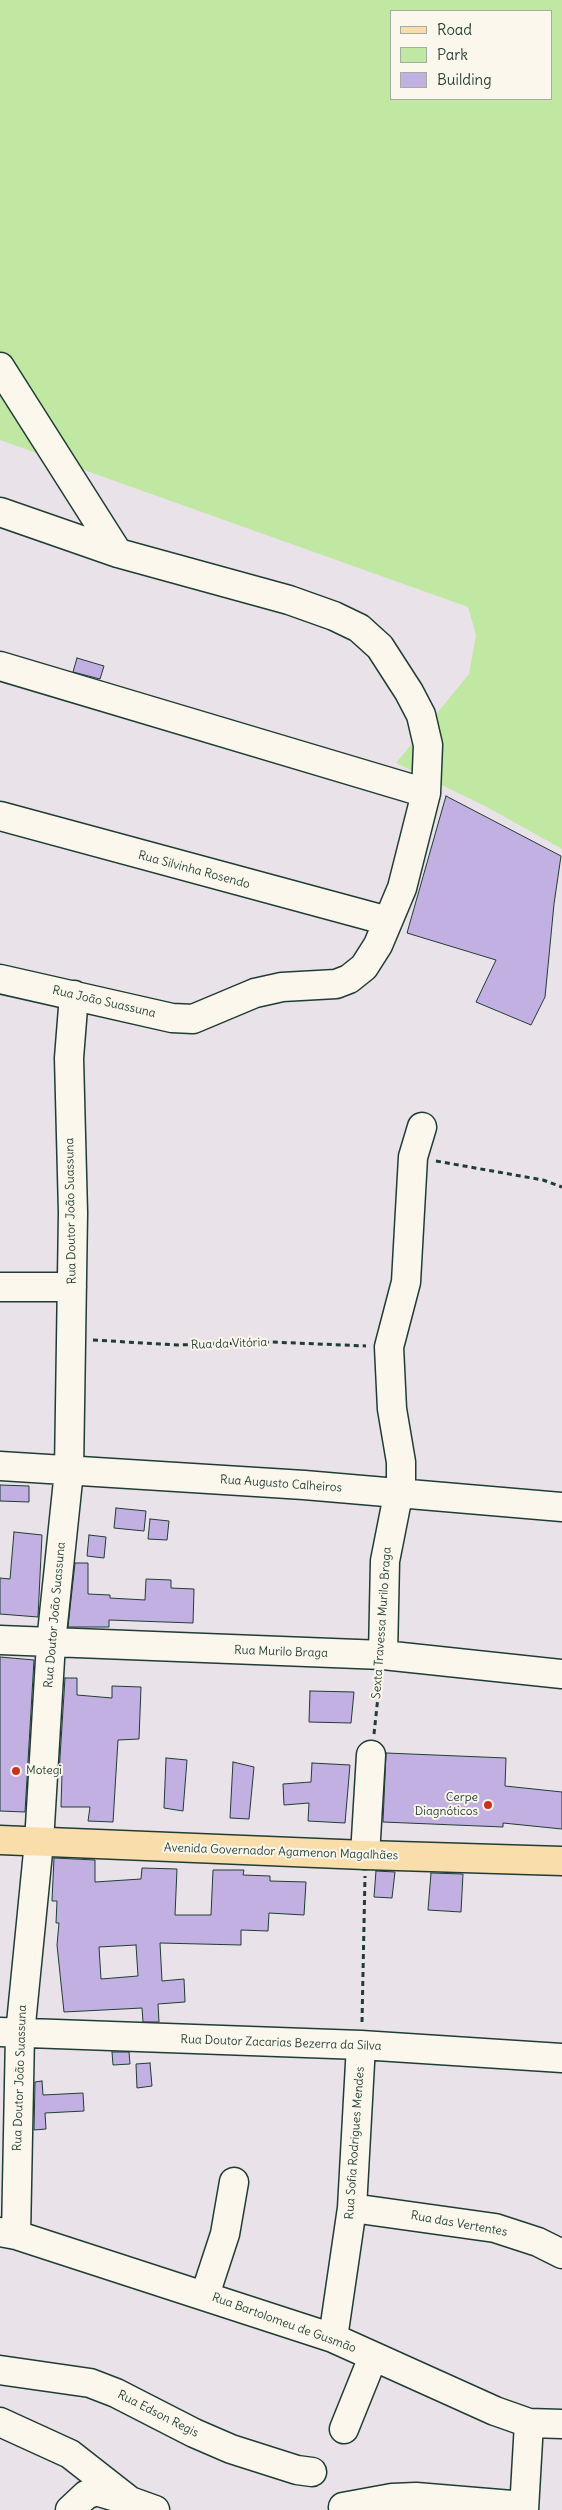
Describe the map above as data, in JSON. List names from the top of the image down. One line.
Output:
{"streets":{"main road":["Avenida Governador Agamenon Magalhães"],"street":["Rua Silvinha Rosendo","Rua João Suassuna","Rua Doutor João Suassuna","Rua Augusto Calheiros","Sexta Travessa Murilo Braga","Rua Murilo Braga","Rua Doutor Zacarias Bezerra da Silva","Rua Sofia Rodrigues Mendes","Rua das Vertentes","Rua Bartolomeu de Gusmão","Rua Edson Regis"],"path":["Rua da Vitória"]},"crossings":[["Rua Silvinha Rosendo","Rua João Suassuna"],["Rua João Suassuna","Rua Doutor João Suassuna"],["Rua Doutor João Suassuna","Rua da Vitória"],["Rua Doutor João Suassuna","Rua Augusto Calheiros"],["Rua Doutor João Suassuna","Rua Murilo Braga"],["Rua Doutor João Suassuna","Avenida Governador Agamenon Magalhães"],["Rua Doutor João Suassuna","Rua Doutor Zacarias Bezerra da Silva"],["Rua Doutor João Suassuna","Rua Bartolomeu de Gusmão"],["Rua da Vitória","Sexta Travessa Murilo Braga"],["Rua Augusto Calheiros","Sexta Travessa Murilo Braga"],["Sexta Travessa Murilo Braga","Rua Murilo Braga"],["Rua Doutor Zacarias Bezerra da Silva","Rua Sofia Rodrigues Mendes"],["Rua Sofia Rodrigues Mendes","Rua das Vertentes"],["Rua Sofia Rodrigues Mendes","Rua Bartolomeu de Gusmão"]],"places":["Motegi","Cerpe Diagnóticos"],"legend":["Road","Park","Building"]}
